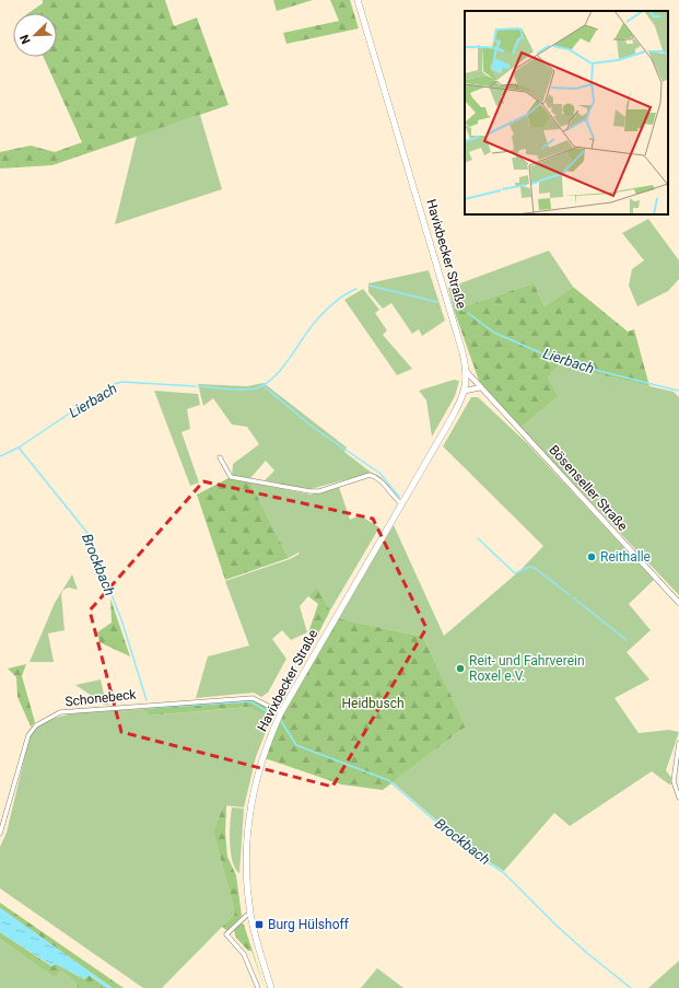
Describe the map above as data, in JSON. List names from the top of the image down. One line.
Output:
{"streets":{"main road":["Havixbecker Straße"],"street":["Bösenseller Straße","Schonebeck"]},"crossings":[["Havixbecker Straße","Bösenseller Straße"],["Havixbecker Straße","Schonebeck"]],"water":["Lierbach","Brockbach"],"parks":["Heidbusch"],"places":{"other":["Reithalle","Reit- und Fahrverein Roxel e.V."],"transit":["Burg Hülshoff"]},"north":"bottom left"}
